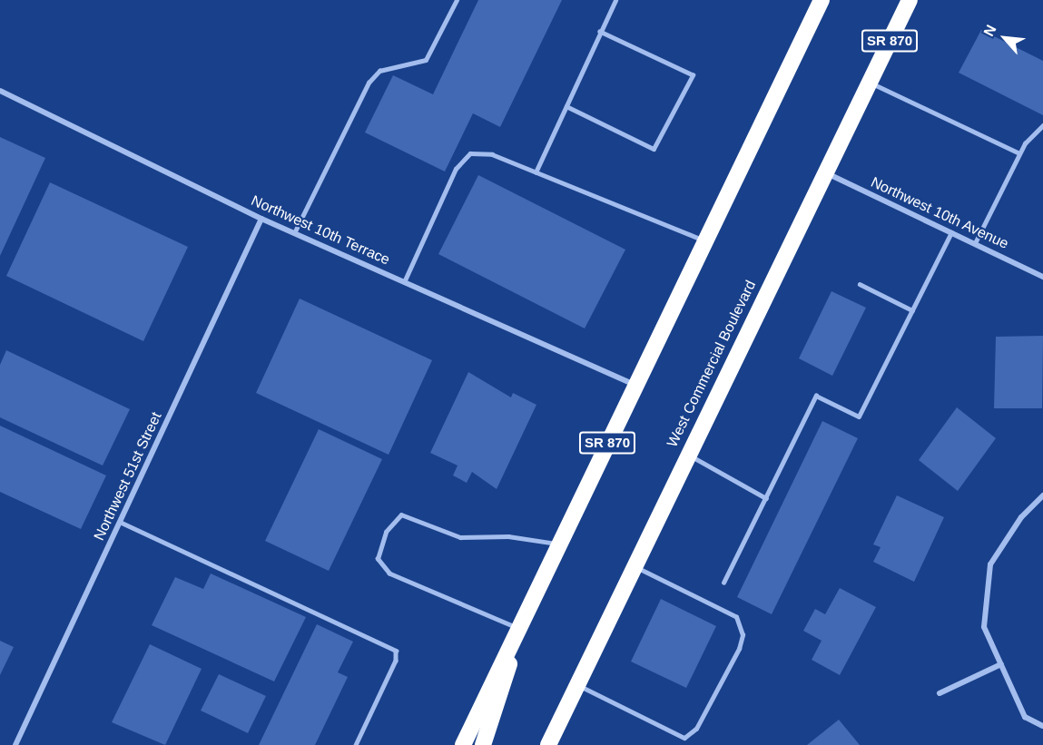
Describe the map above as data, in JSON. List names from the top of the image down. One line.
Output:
{"streets":{"highway":["SR 870","West Commercial Boulevard"],"street":["Northwest 10th Avenue","Northwest 10th Terrace","Northwest 51st Street"]},"crossings":[["SR 870","Northwest 10th Terrace"],["Northwest 10th Avenue","West Commercial Boulevard"],["Northwest 10th Terrace","Northwest 51st Street"]],"north":"top left"}
